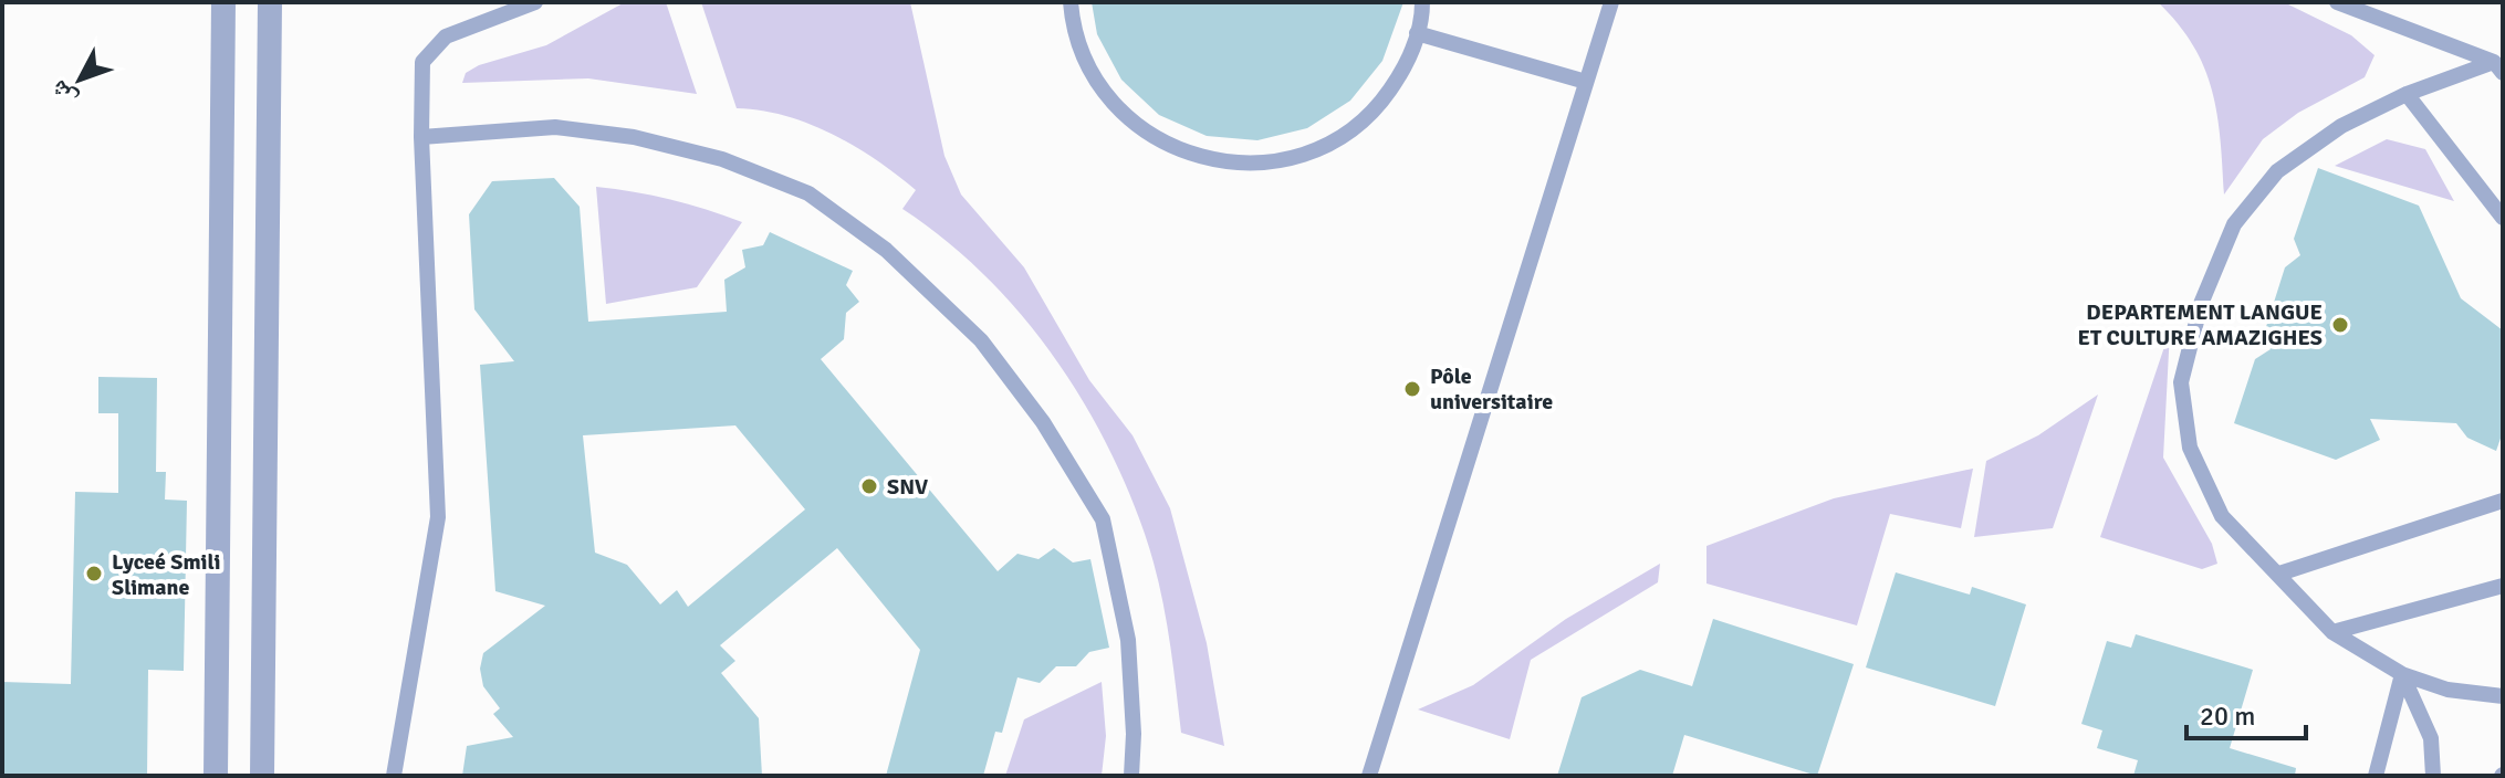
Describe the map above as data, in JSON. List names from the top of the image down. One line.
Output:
{"places":["DEPARTEMENT LANGUE ET CULTURE AMAZIGHES","Pôle universitaire","SNV","Lyceé Smili Slimane"],"scale_bar":"20 m","north":"bottom left"}
